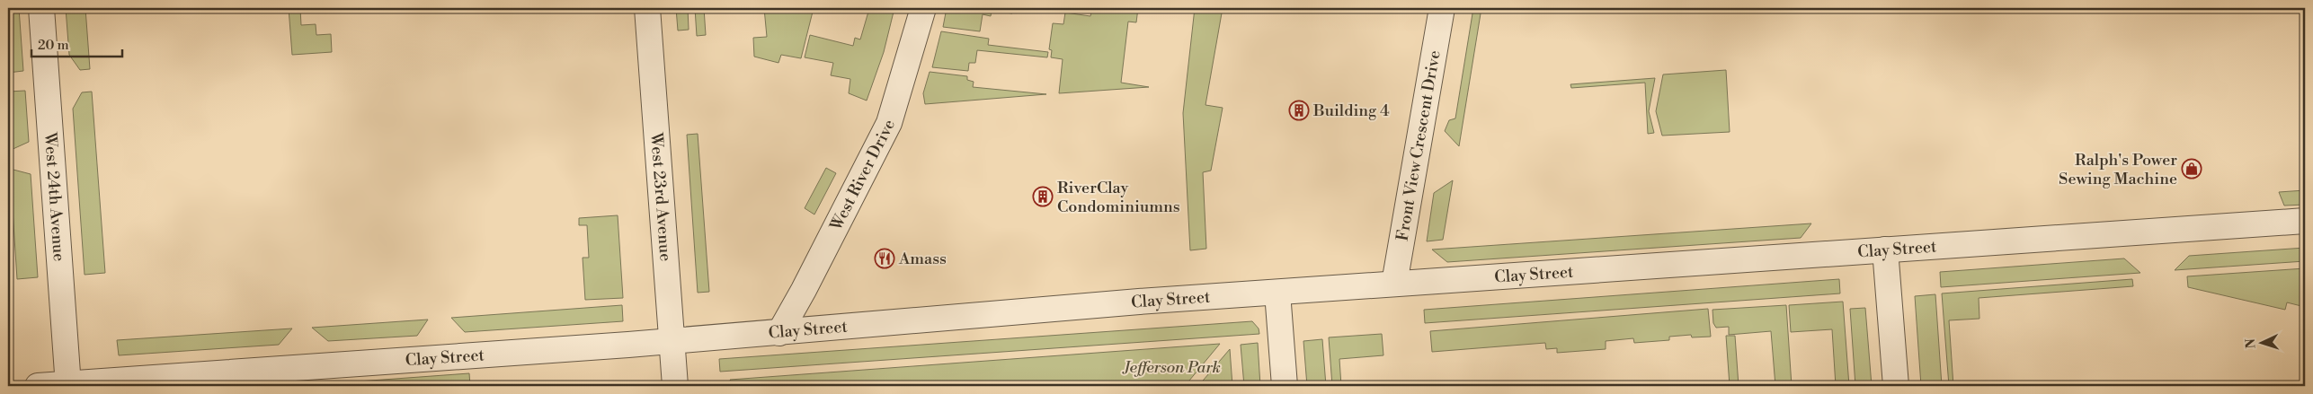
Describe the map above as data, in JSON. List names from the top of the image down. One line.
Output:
{"streets":{"street":["Front View Crescent Drive","West River Drive","West 24th Avenue","West 23rd Avenue","Clay Street"]},"crossings":[["Front View Crescent Drive","Clay Street"],["West River Drive","Clay Street"],["West 24th Avenue","Clay Street"],["West 23rd Avenue","Clay Street"]],"parks":["Jefferson Park"],"places":{"building":["Building 4","RiverClay Condominiumns"],"shop":["Ralph's Power Sewing Machine"],"restaurant":["Amass"]},"scale_bar":"20 m","north":"left"}
